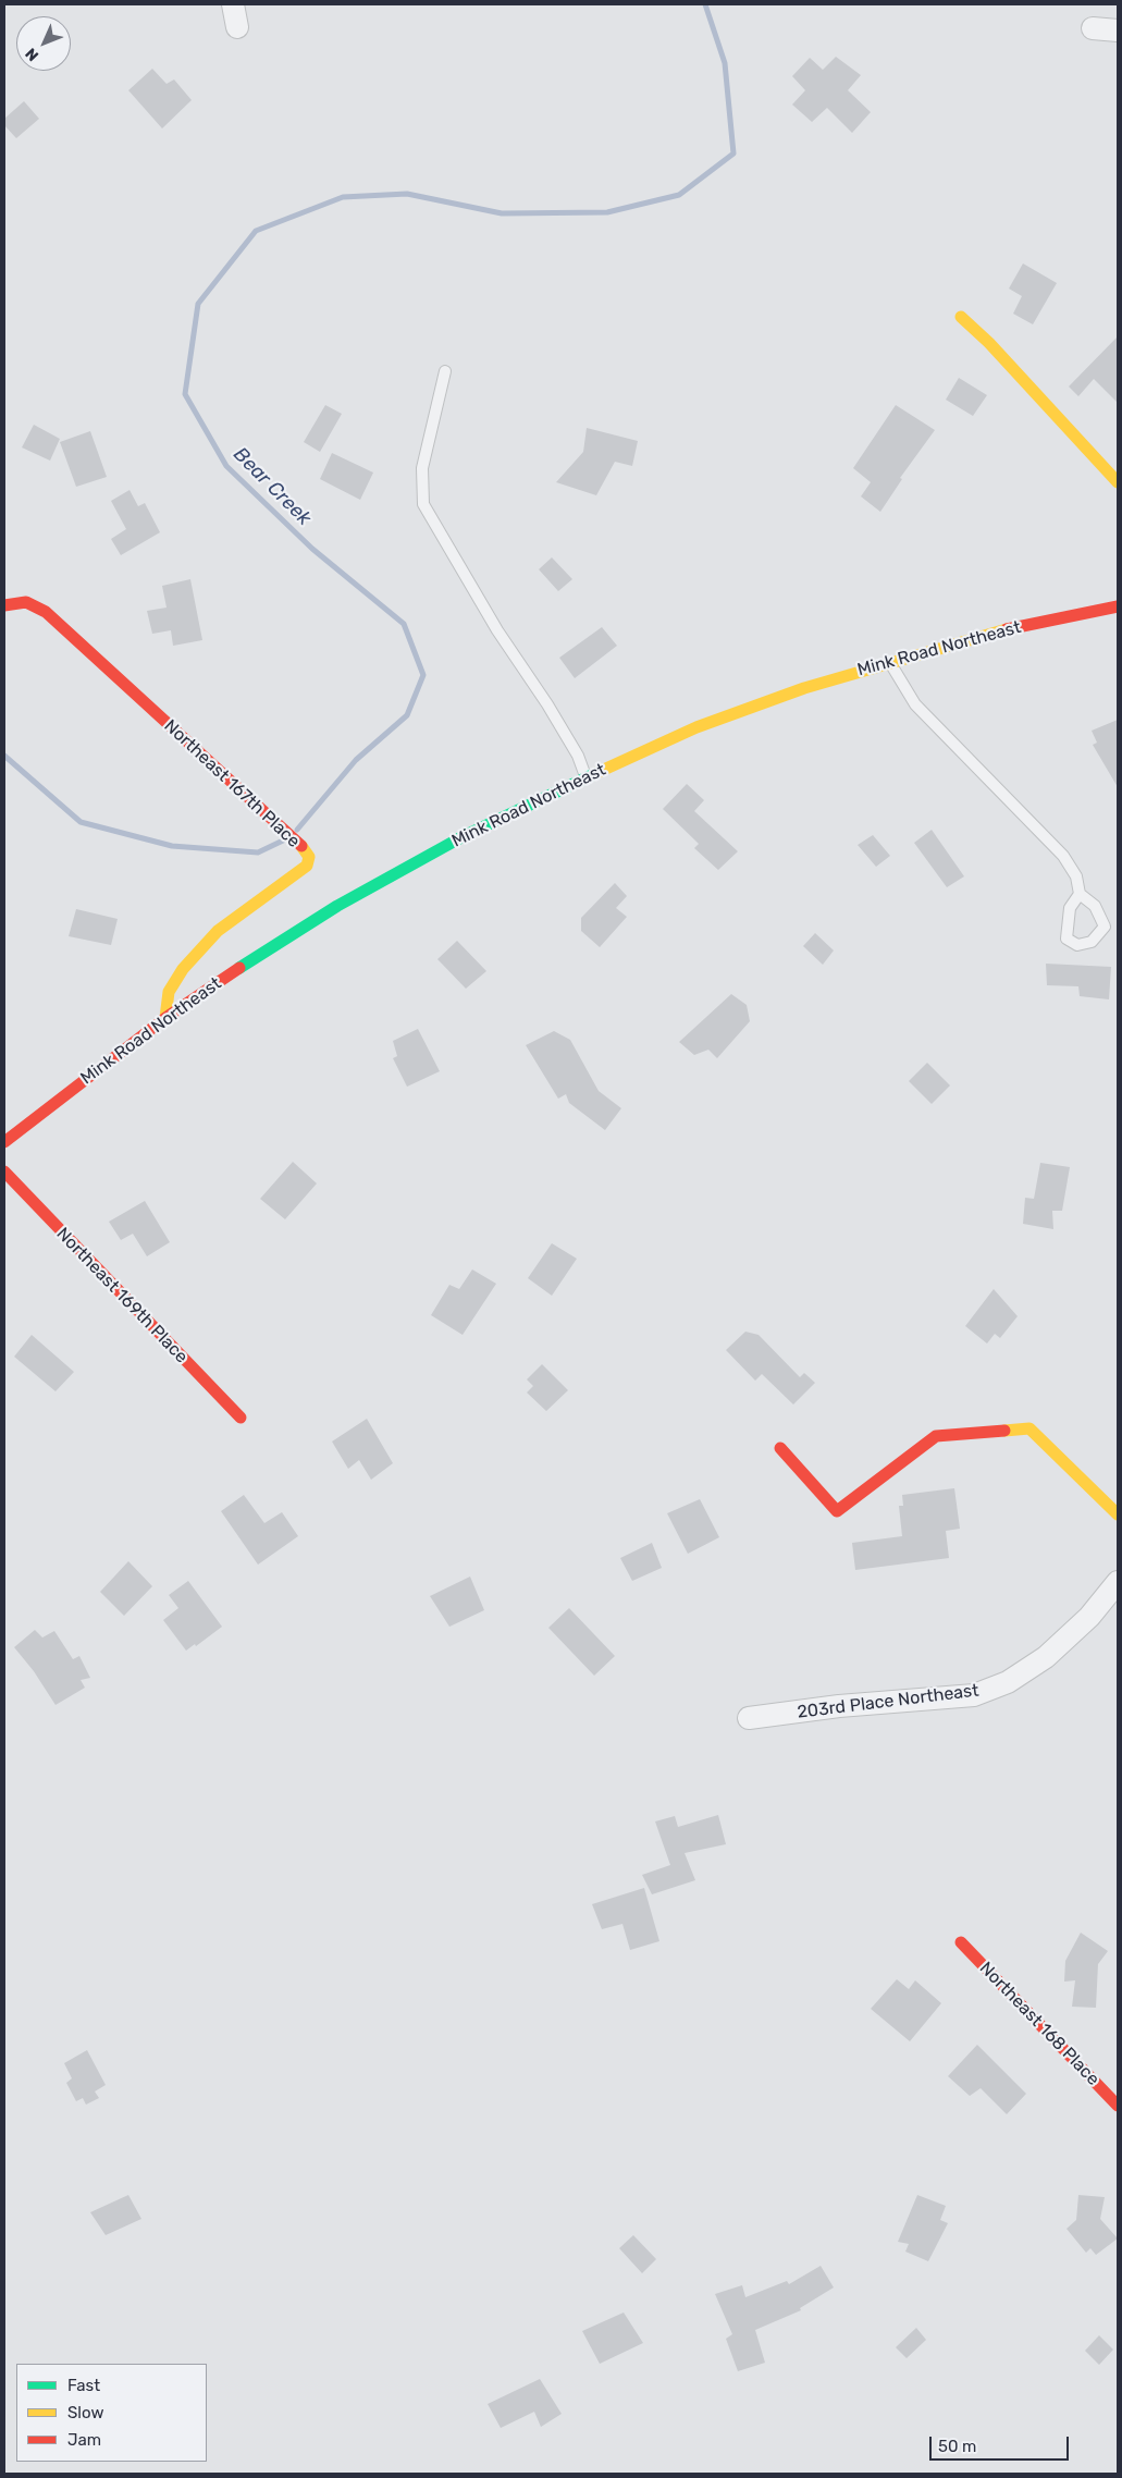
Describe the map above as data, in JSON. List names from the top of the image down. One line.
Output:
{"streets":{"street":["Mink Road Northeast","Northeast 167th Place","Northeast 169th Place","203rd Place Northeast","Northeast 168 Place"]},"crossings":[["Mink Road Northeast","Northeast 167th Place"]],"water":["Bear Creek"],"legend":["Fast","Slow","Jam"],"scale_bar":"50 m","north":"bottom left"}
